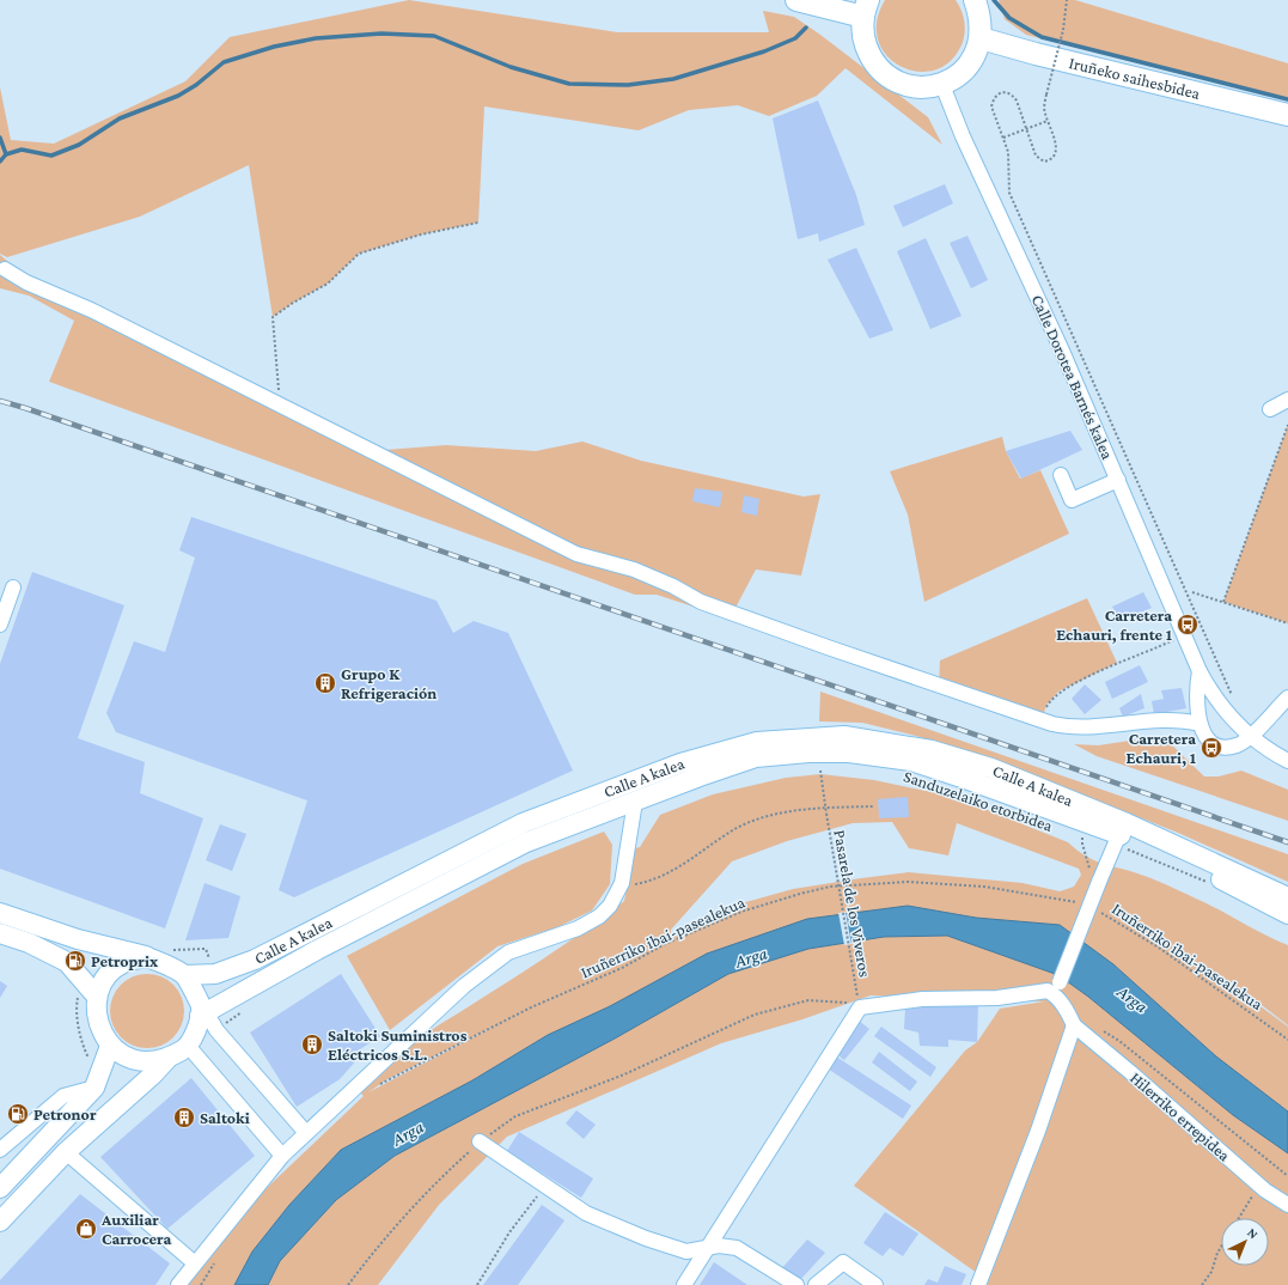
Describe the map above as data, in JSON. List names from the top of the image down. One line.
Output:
{"streets":{"highway":["Iruñeko saihesbidea"],"main road":["Calle A kalea"],"street":["Calle Dorotea Barnés kalea","Hilerriko errepidea"],"path":["Sanduzelaiko etorbidea","Pasarela de los Viveros","Iruñerriko ibai-pasealekua"]},"water":["Arga"],"places":{"bus stop":["Carretera Echauri, frente 1","Carretera Echauri, 1"],"building":["Grupo K Refrigeración","Saltoki Suministros Eléctricos S.L.","Saltoki"],"fuel station":["Petroprix","Petronor"],"shop":["Auxiliar Carrocera"]},"north":"top right"}
